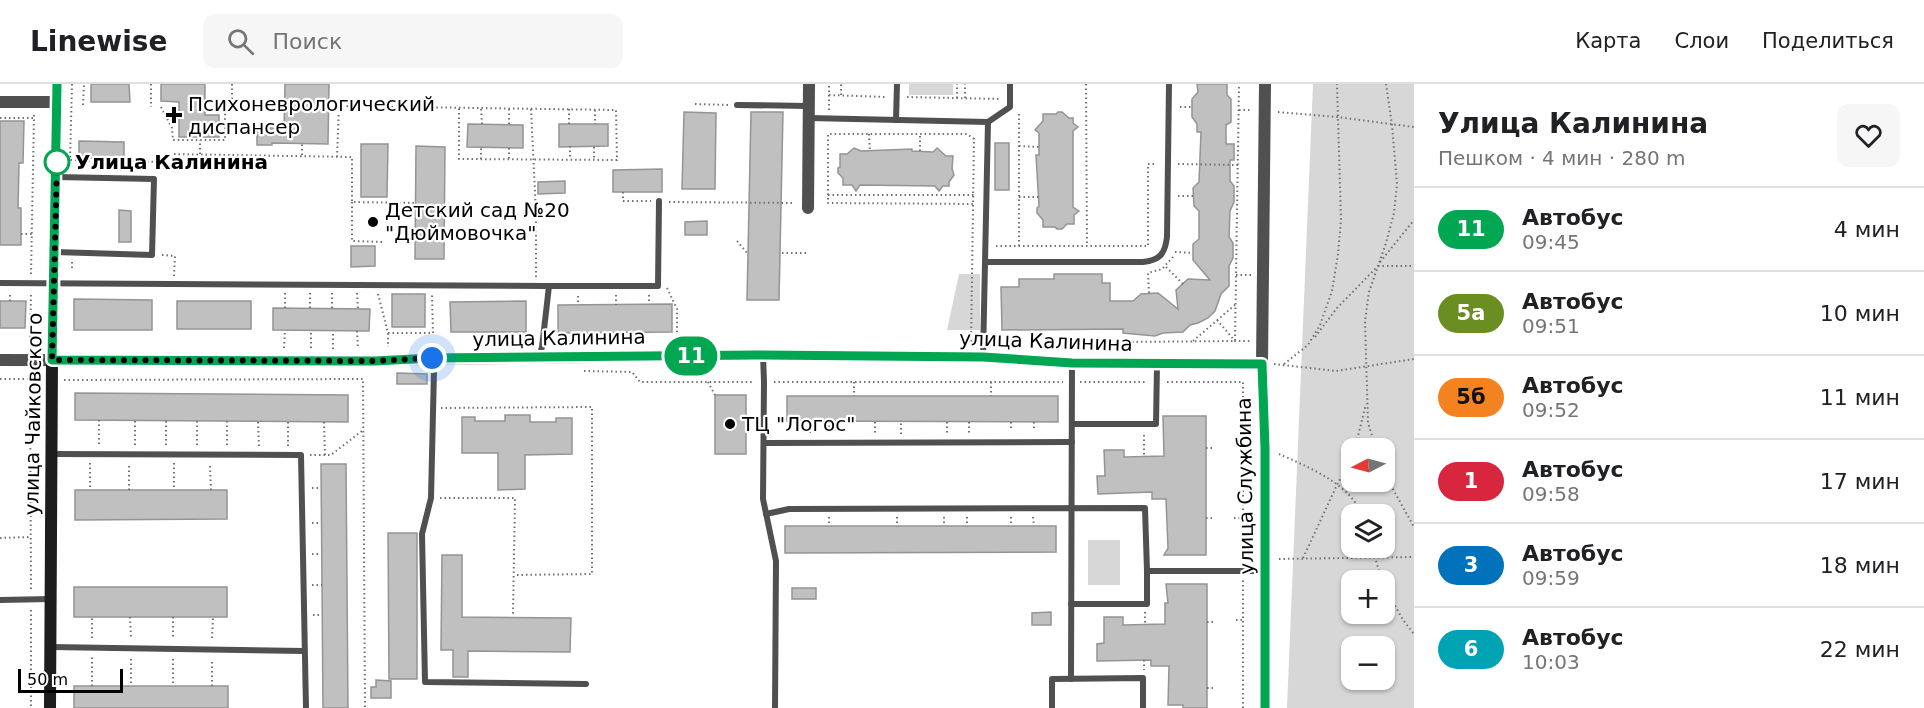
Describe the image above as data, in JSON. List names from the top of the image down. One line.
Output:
{"streets":{"main road":["улица Чайковского"],"street":["улица Калинина","улица Службина"]},"crossings":[["улица Калинина","улица Чайковского"],["улица Калинина","улица Службина"]],"places":{"health":["Психоневрологический диспансер"],"other":["Улица Калинина","Детский сад №20 \"Дюймовочка\"","ТЦ \"Логос\""]},"lines":["bus line 11"],"scale_bar":"50 m","north":"left","page":{"header":"Linewise","search":"Поиск","nav":["Карта","Слои","Поделиться"],"on_map":"11","heading":["Улица Калинина","Пешком · 4 мин · 280 m"],"list":[{"mark":"11","name":"Автобус","note":"09:45","value":"4 мин"},{"mark":"5а","name":"Автобус","note":"09:51","value":"10 мин"},{"mark":"5б","name":"Автобус","note":"09:52","value":"11 мин"},{"mark":"1","name":"Автобус","note":"09:58","value":"17 мин"},{"mark":"3","name":"Автобус","note":"09:59","value":"18 мин"},{"mark":"6","name":"Автобус","note":"10:03","value":"22 мин"}],"map_buttons":["+","−"],"scale":"50 m"}}
